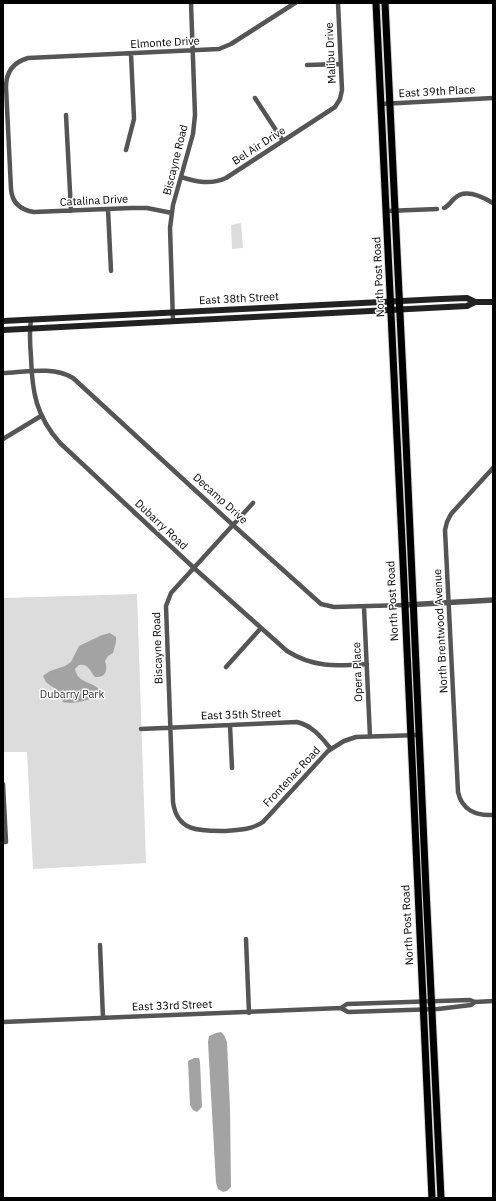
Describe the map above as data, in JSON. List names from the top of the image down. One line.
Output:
{"streets":{"main road":["North Post Road","East 38th Street"],"street":["Elmonte Drive","Malibu Drive","East 39th Place","Bel Air Drive","Biscayne Road","Catalina Drive","Decamp Drive","Dubarry Road","North Brentwood Avenue","Opera Place","East 35th Street","Frontenac Road","East 33rd Street"]},"crossings":[["Elmonte Drive","Biscayne Road"],["Elmonte Drive","Catalina Drive"],["Malibu Drive","Bel Air Drive"],["East 39th Place","North Post Road"],["Bel Air Drive","Biscayne Road"],["Biscayne Road","Catalina Drive"],["Biscayne Road","East 38th Street"],["Biscayne Road","Decamp Drive"],["Biscayne Road","Dubarry Road"],["Biscayne Road","East 35th Street"],["Biscayne Road","Frontenac Road"],["North Post Road","East 38th Street"],["North Post Road","Decamp Drive"],["North Post Road","Frontenac Road"],["North Post Road","East 33rd Street"],["East 38th Street","Dubarry Road"],["Decamp Drive","Dubarry Road"],["Decamp Drive","Opera Place"],["Dubarry Road","Opera Place"],["Opera Place","Frontenac Road"],["East 35th Street","Frontenac Road"]],"parks":["Dubarry Park"]}
